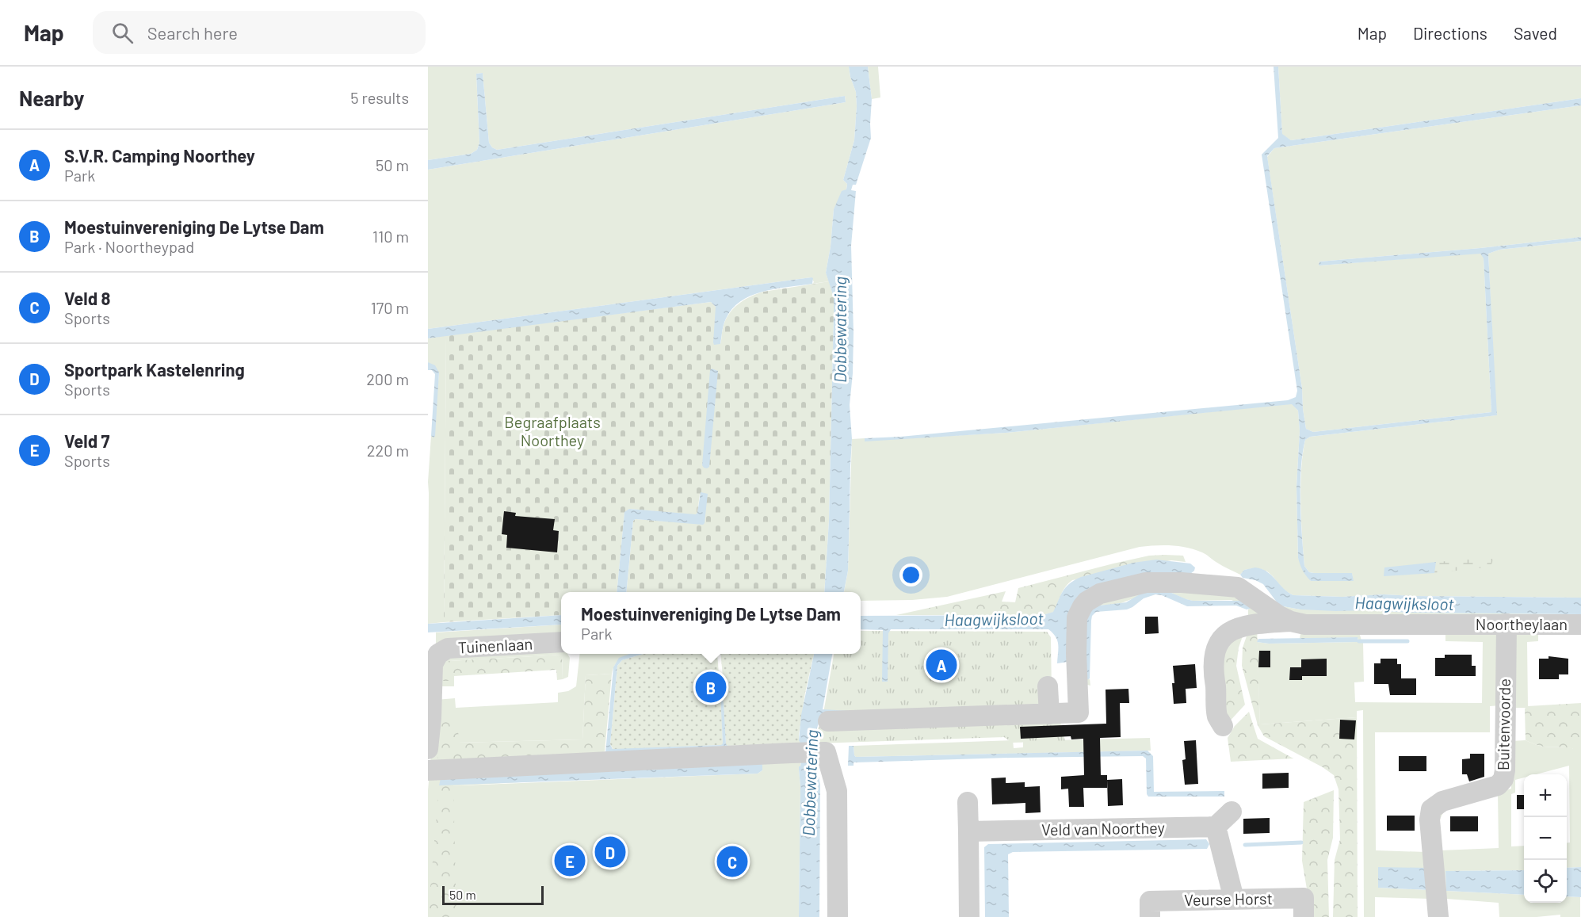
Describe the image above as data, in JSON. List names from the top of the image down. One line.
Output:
{"streets":{"street":["Noortheylaan","Tuinenlaan","Buitenvoorde","Veld van Noorthey","Veurse Horst"]},"crossings":[["Noortheylaan","Buitenvoorde"]],"water":["Dobbewatering","Haagwijksloot"],"parks":["Begraafplaats Noorthey"],"scale_bar":"50 m","page":{"header":"Map","search":"Search here","nav":["Map","Directions","Saved"],"heading":["Nearby","5 results"],"list":[{"mark":"A","name":"S.V.R. Camping Noorthey","note":"Park","value":"50 m"},{"mark":"B","name":"Moestuinvereniging De Lytse Dam","note":"Park · Noortheypad","value":"110 m"},{"mark":"C","name":"Veld 8","note":"Sports","value":"170 m"},{"mark":"D","name":"Sportpark Kastelenring","note":"Sports","value":"200 m"},{"mark":"E","name":"Veld 7","note":"Sports","value":"220 m"}],"popup":["Moestuinvereniging De Lytse Dam","Park"],"pins":["A","B","D","E","C"],"map_buttons":["+","−"],"scale":"50 m"}}
